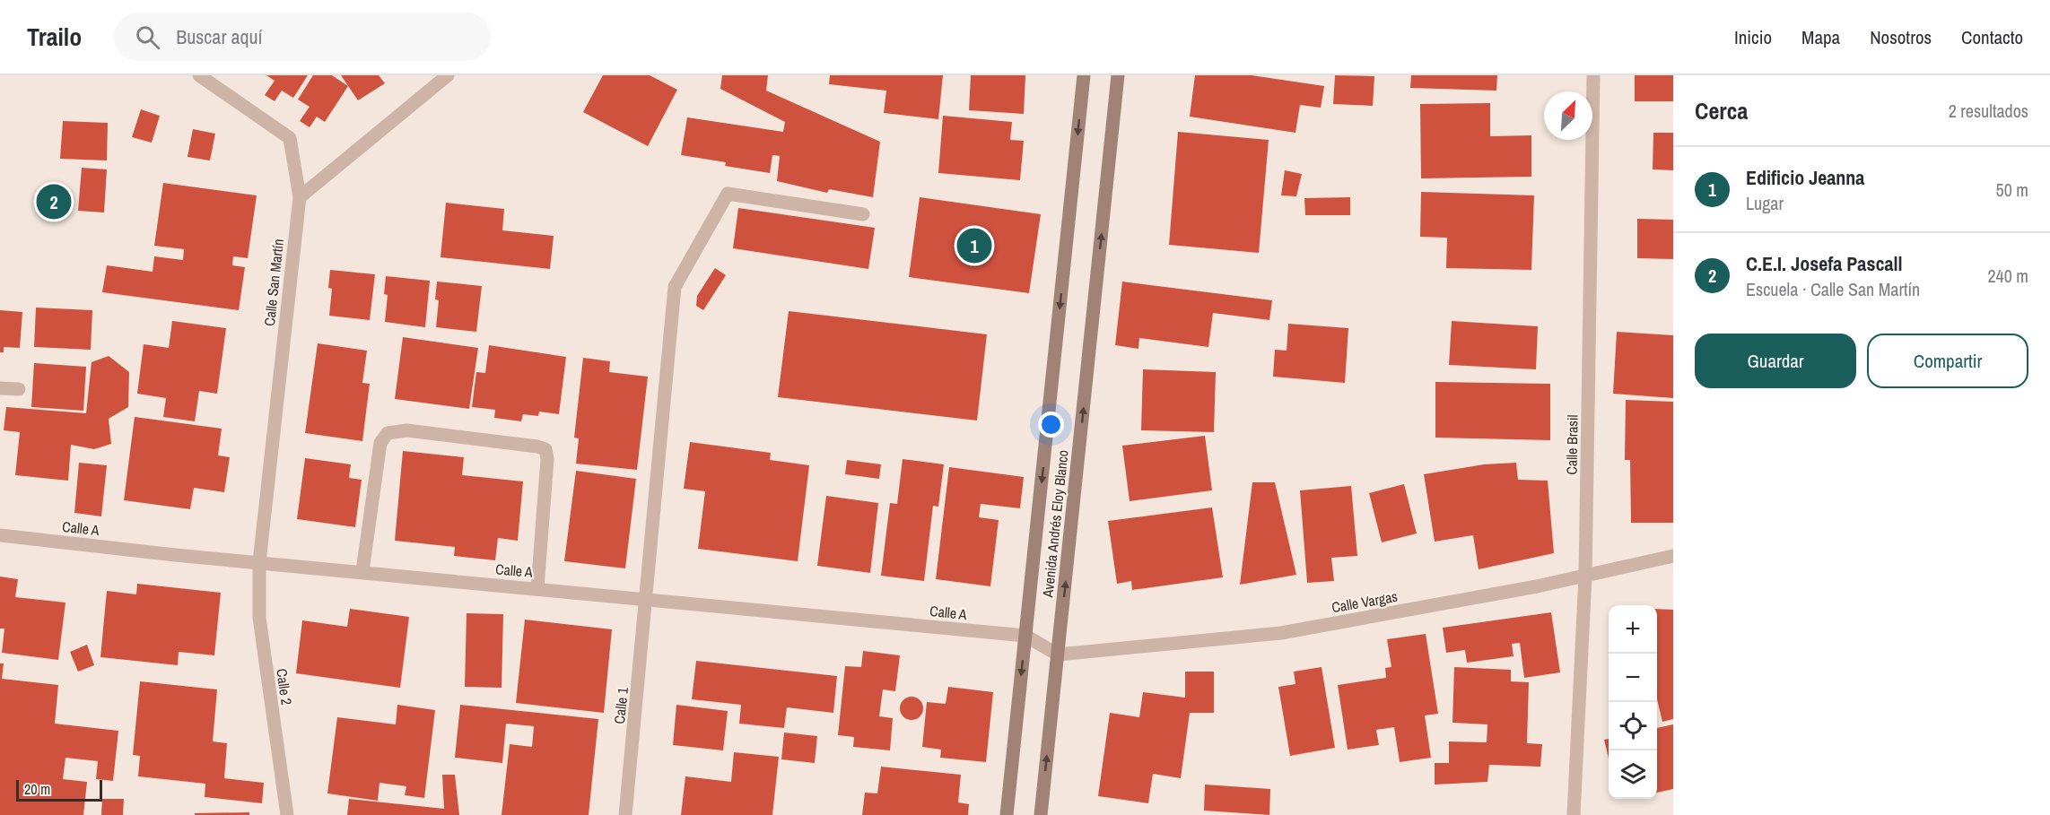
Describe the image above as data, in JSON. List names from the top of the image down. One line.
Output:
{"streets":{"street":["Calle San Martín","Calle Brasil","Avenida Andrés Eloy Blanco","Calle A","Calle Vargas","Calle 2","Calle 1"]},"crossings":[["Calle San Martín","Calle A"],["Calle San Martín","Calle 2"],["Calle Brasil","Calle Vargas"],["Avenida Andrés Eloy Blanco","Calle A"],["Avenida Andrés Eloy Blanco","Calle Vargas"],["Calle A","Calle 2"],["Calle A","Calle 1"]],"scale_bar":"20 m","north":"top right","page":{"header":"Trailo","search":"Buscar aquí","nav":["Inicio","Mapa","Nosotros","Contacto"],"heading":["Cerca","2 resultados"],"list":[{"mark":"1","name":"Edificio Jeanna","note":"Lugar","value":"50 m"},{"mark":"2","name":"C.E.I. Josefa Pascall","note":"Escuela · Calle San Martín","value":"240 m"}],"pins":["2","1"],"buttons":["Guardar","Compartir"],"map_buttons":["+","−"],"scale":"20 m"}}
